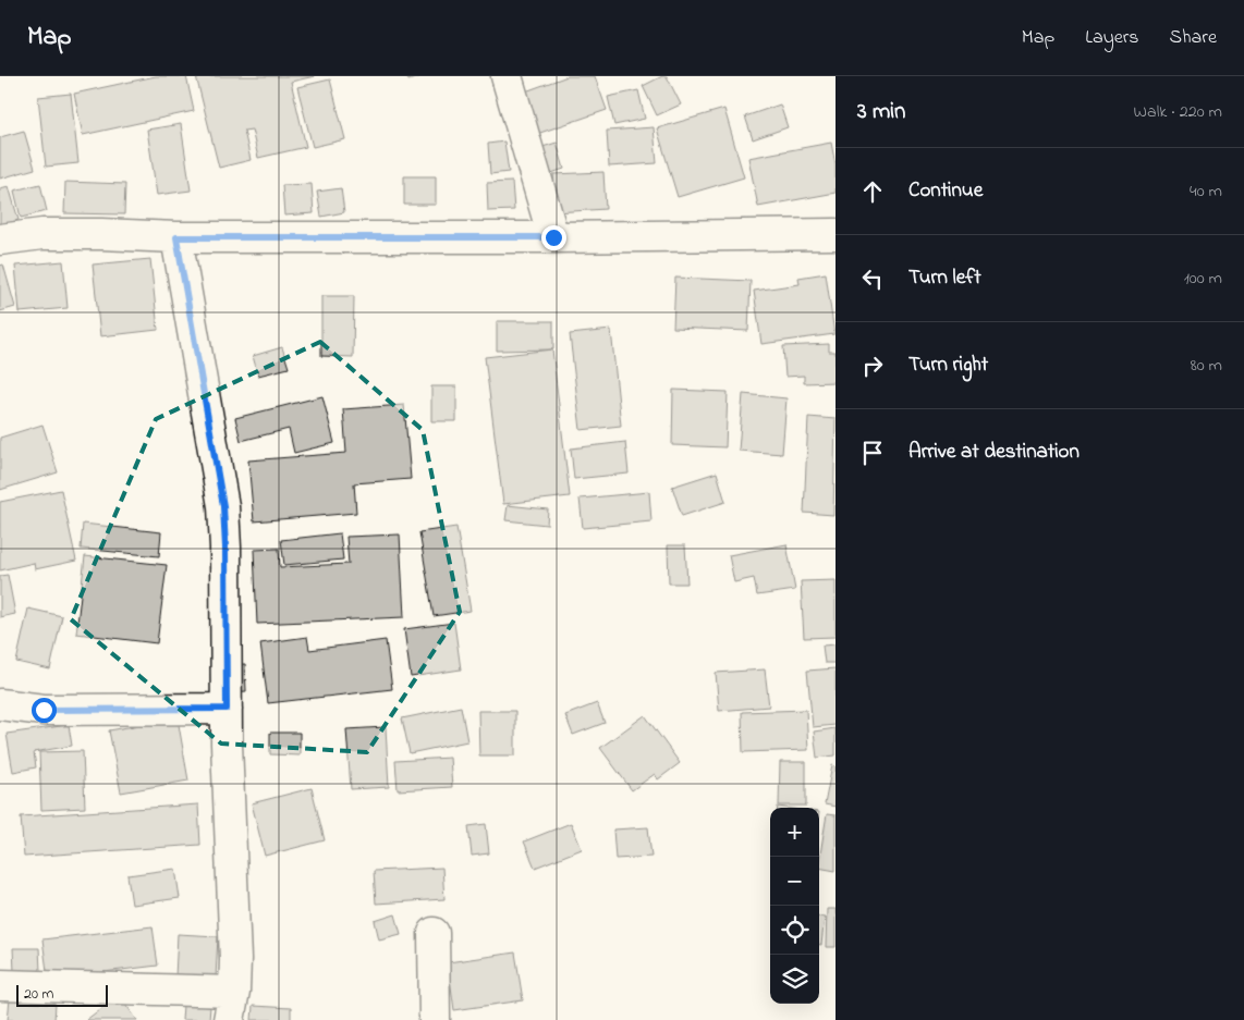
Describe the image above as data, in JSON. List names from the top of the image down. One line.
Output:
{"scale_bar":"20 m","page":{"header":"Map","nav":["Map","Layers","Share"],"heading":["3 min","Walk · 220 m"],"list":[["Continue","40 m"],["Turn left","100 m"],["Turn right","80 m"],"Arrive at destination"],"map_buttons":["+","−"],"scale":"20 m"}}
